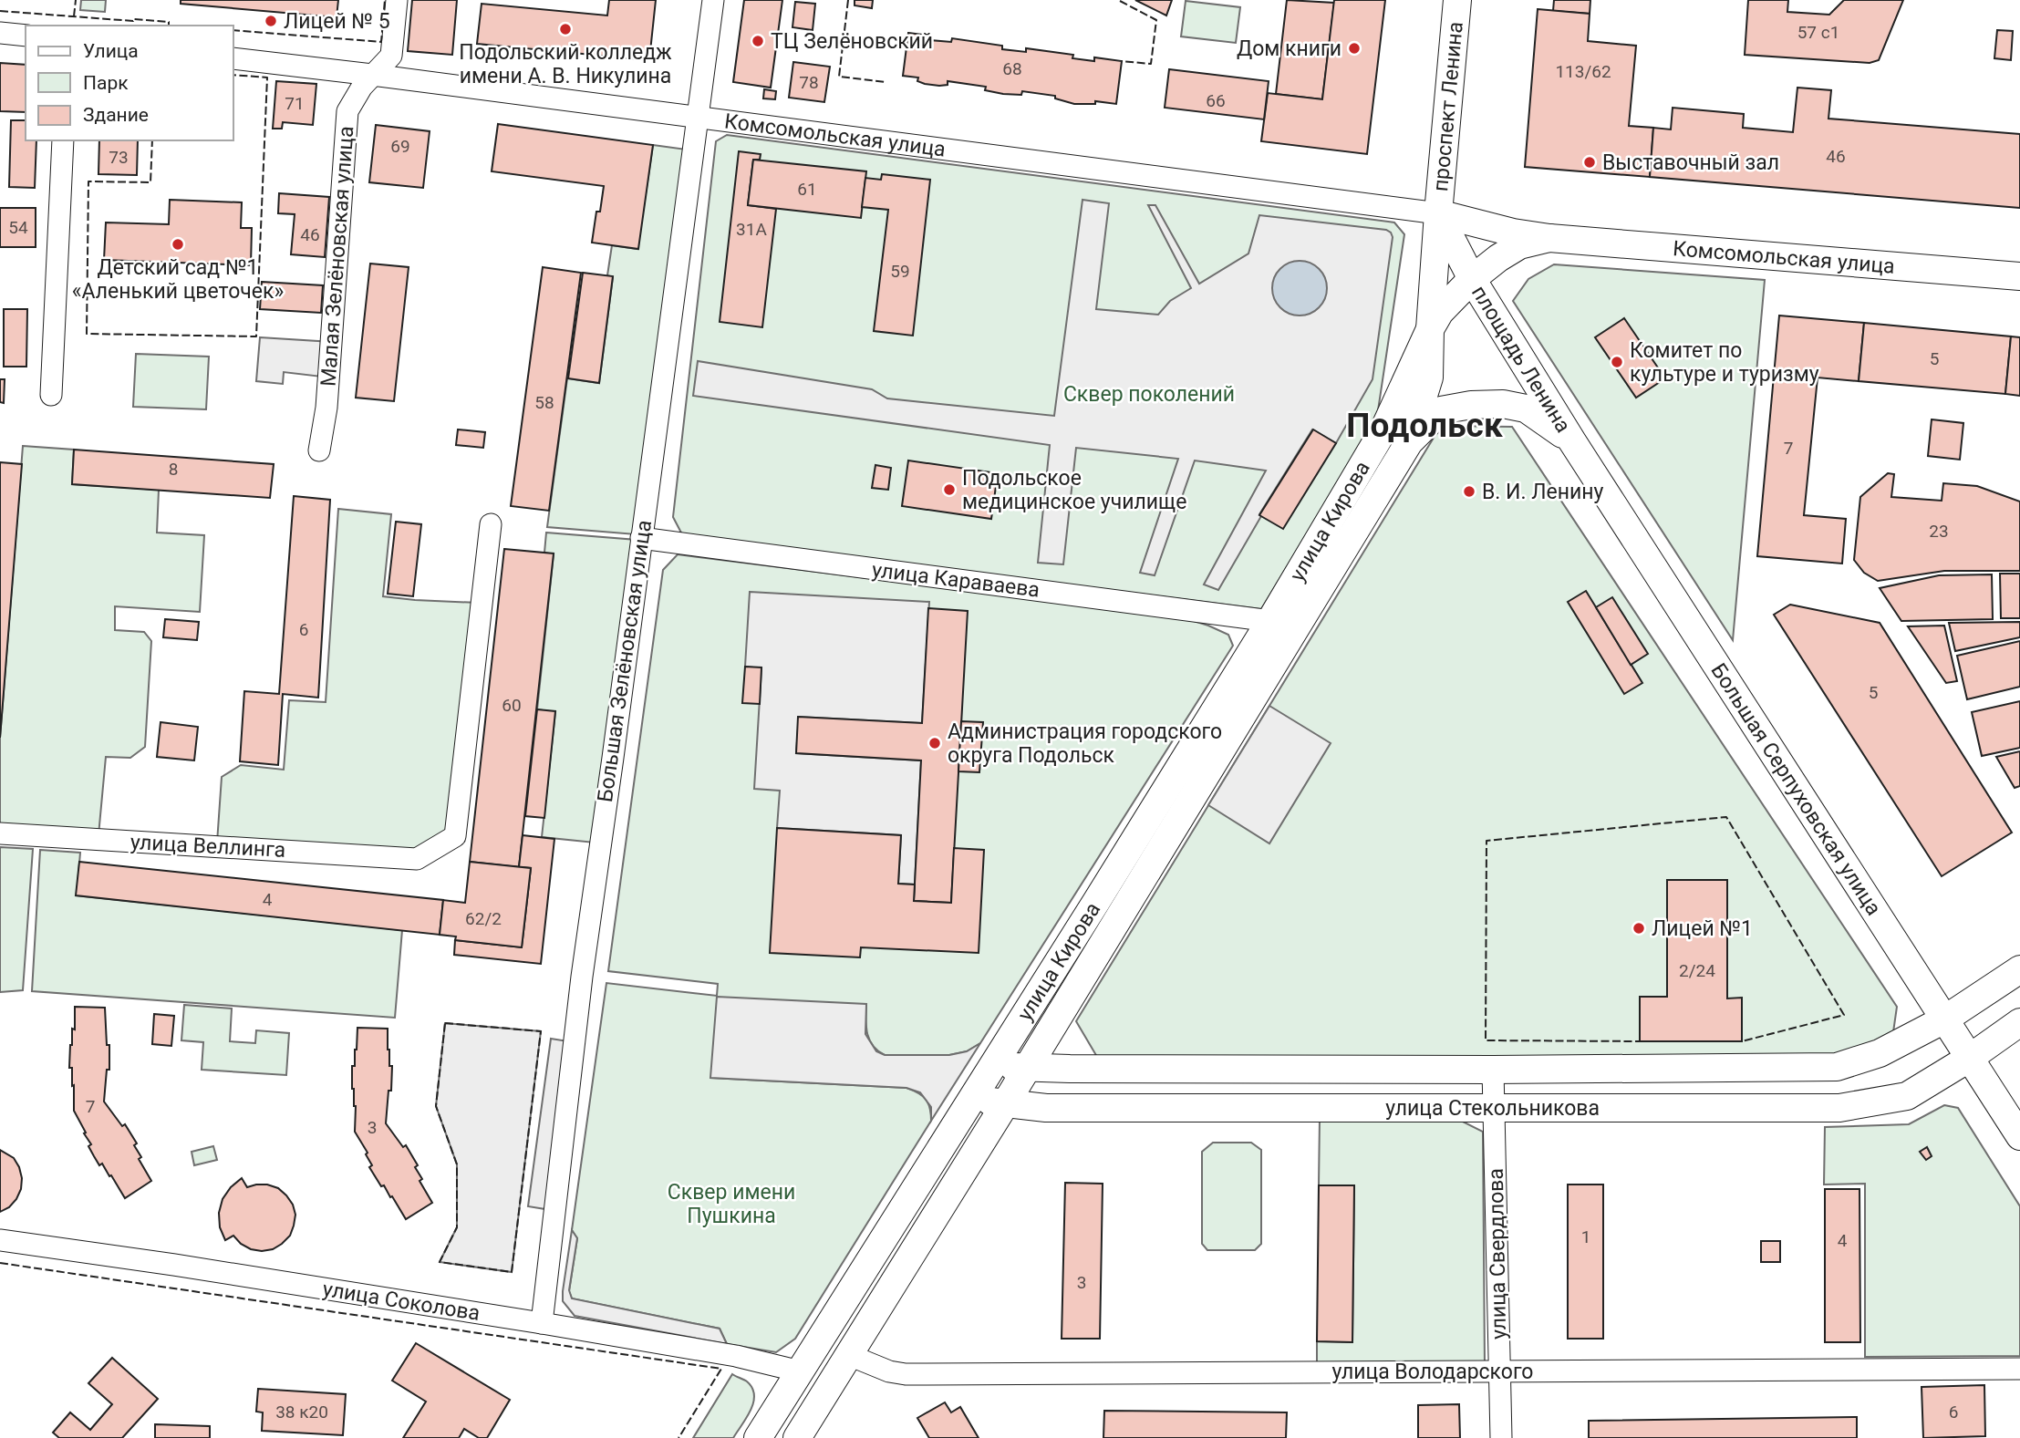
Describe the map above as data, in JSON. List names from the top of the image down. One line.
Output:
{"streets":{"main road":["проспект Ленина","Комсомольская улица","площадь Ленина","улица Кирова","Большая Серпуховская улица","улица Стекольникова"],"street":["Малая Зелёновская улица","улица Караваева","Большая Зелёновская улица","улица Веллинга","улица Свердлова","улица Соколова","улица Володарского"]},"crossings":[["проспект Ленина","Комсомольская улица"],["проспект Ленина","площадь Ленина"],["Комсомольская улица","Малая Зелёновская улица"],["Комсомольская улица","площадь Ленина"],["Комсомольская улица","Большая Зелёновская улица"],["площадь Ленина","улица Кирова"],["площадь Ленина","Большая Серпуховская улица"],["улица Кирова","улица Караваева"],["улица Кирова","улица Стекольникова"],["улица Кирова","улица Соколова"],["улица Кирова","улица Володарского"],["улица Караваева","Большая Зелёновская улица"],["Большая Зелёновская улица","улица Соколова"],["Большая Серпуховская улица","улица Стекольникова"],["улица Стекольникова","улица Свердлова"],["улица Свердлова","улица Володарского"]],"districts":["Подольск"],"parks":["Сквер поколений","Сквер имени Пушкина"],"places":["Лицей № 5","Подольский колледж имени А. В. Никулина","ТЦ Зелёновский","Дом книги","Выставочный зал","Детский сад №1 «Аленький цветочек»","Комитет по культуре и туризму","Подольское медицинское училище","В. И. Ленину","Администрация городского округа Подольск","Лицeй №1"],"house_numbers":["57 с1","68","113/62","78","66","71","69","46","73","61","54","31А","46","59","5","58","7","8","23","6","5","60","4","62/2","2/24","7","3","1","4","3","38 к20","6"],"legend":["Улица","Парк","Здание"]}
